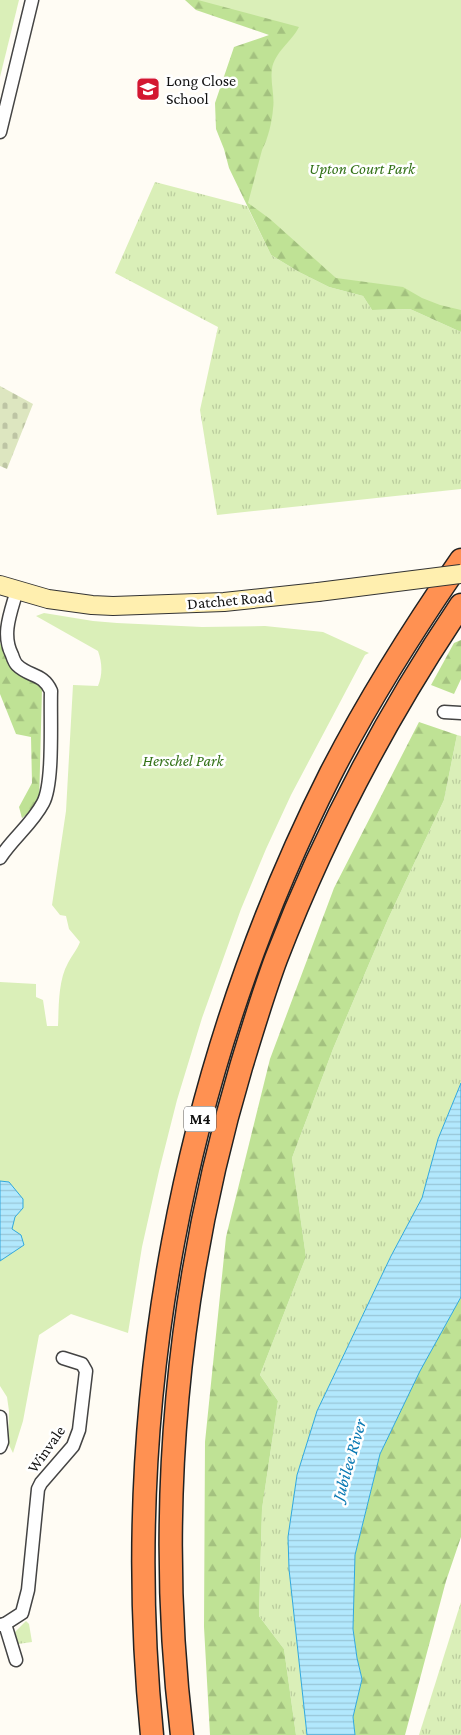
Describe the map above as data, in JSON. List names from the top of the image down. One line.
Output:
{"streets":{"highway":["M4"],"main road":["Datchet Road"],"street":["Winvale"]},"water":["Jubilee River"],"parks":["Upton Court Park","Herschel Park"],"places":{"school or university":["Long Close School"]}}
